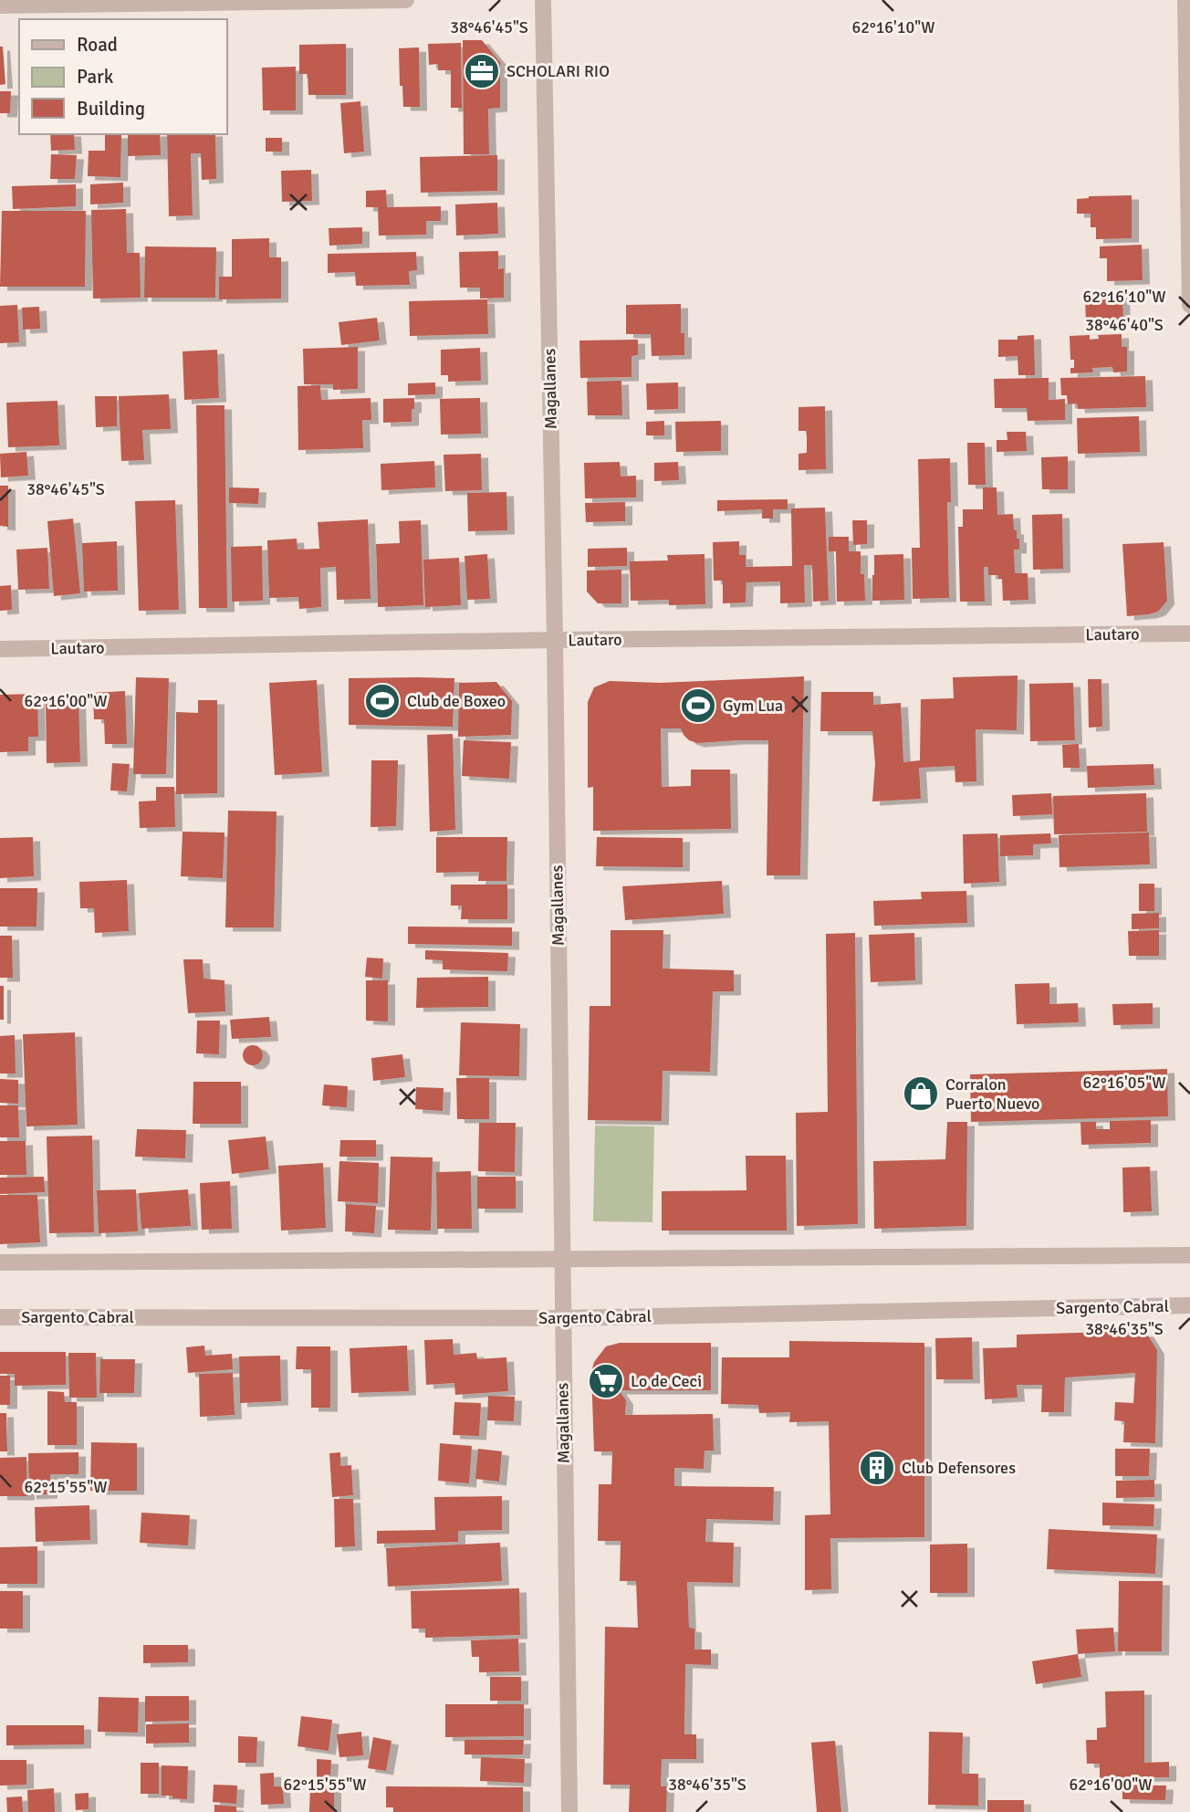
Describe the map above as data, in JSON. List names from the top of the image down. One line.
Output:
{"streets":{"street":["Magallanes","Lautaro","Sargento Cabral"]},"crossings":[["Magallanes","Lautaro"],["Magallanes","Sargento Cabral"]],"places":{"office":["SCHOLARI RIO"],"sports":["Club de Boxeo","Gym Lua"],"shop":["Corralon Puerto Nuevo"],"supermarket":["Lo de Ceci"],"building":["Club Defensores"]},"legend":["Road","Park","Building"],"coordinates":["38°46'45\"S","62°16'10\"W","38°46'40\"S","62°16'00\"W","62°16'05\"W","38°46'35\"S","62°15'55\"W"]}
